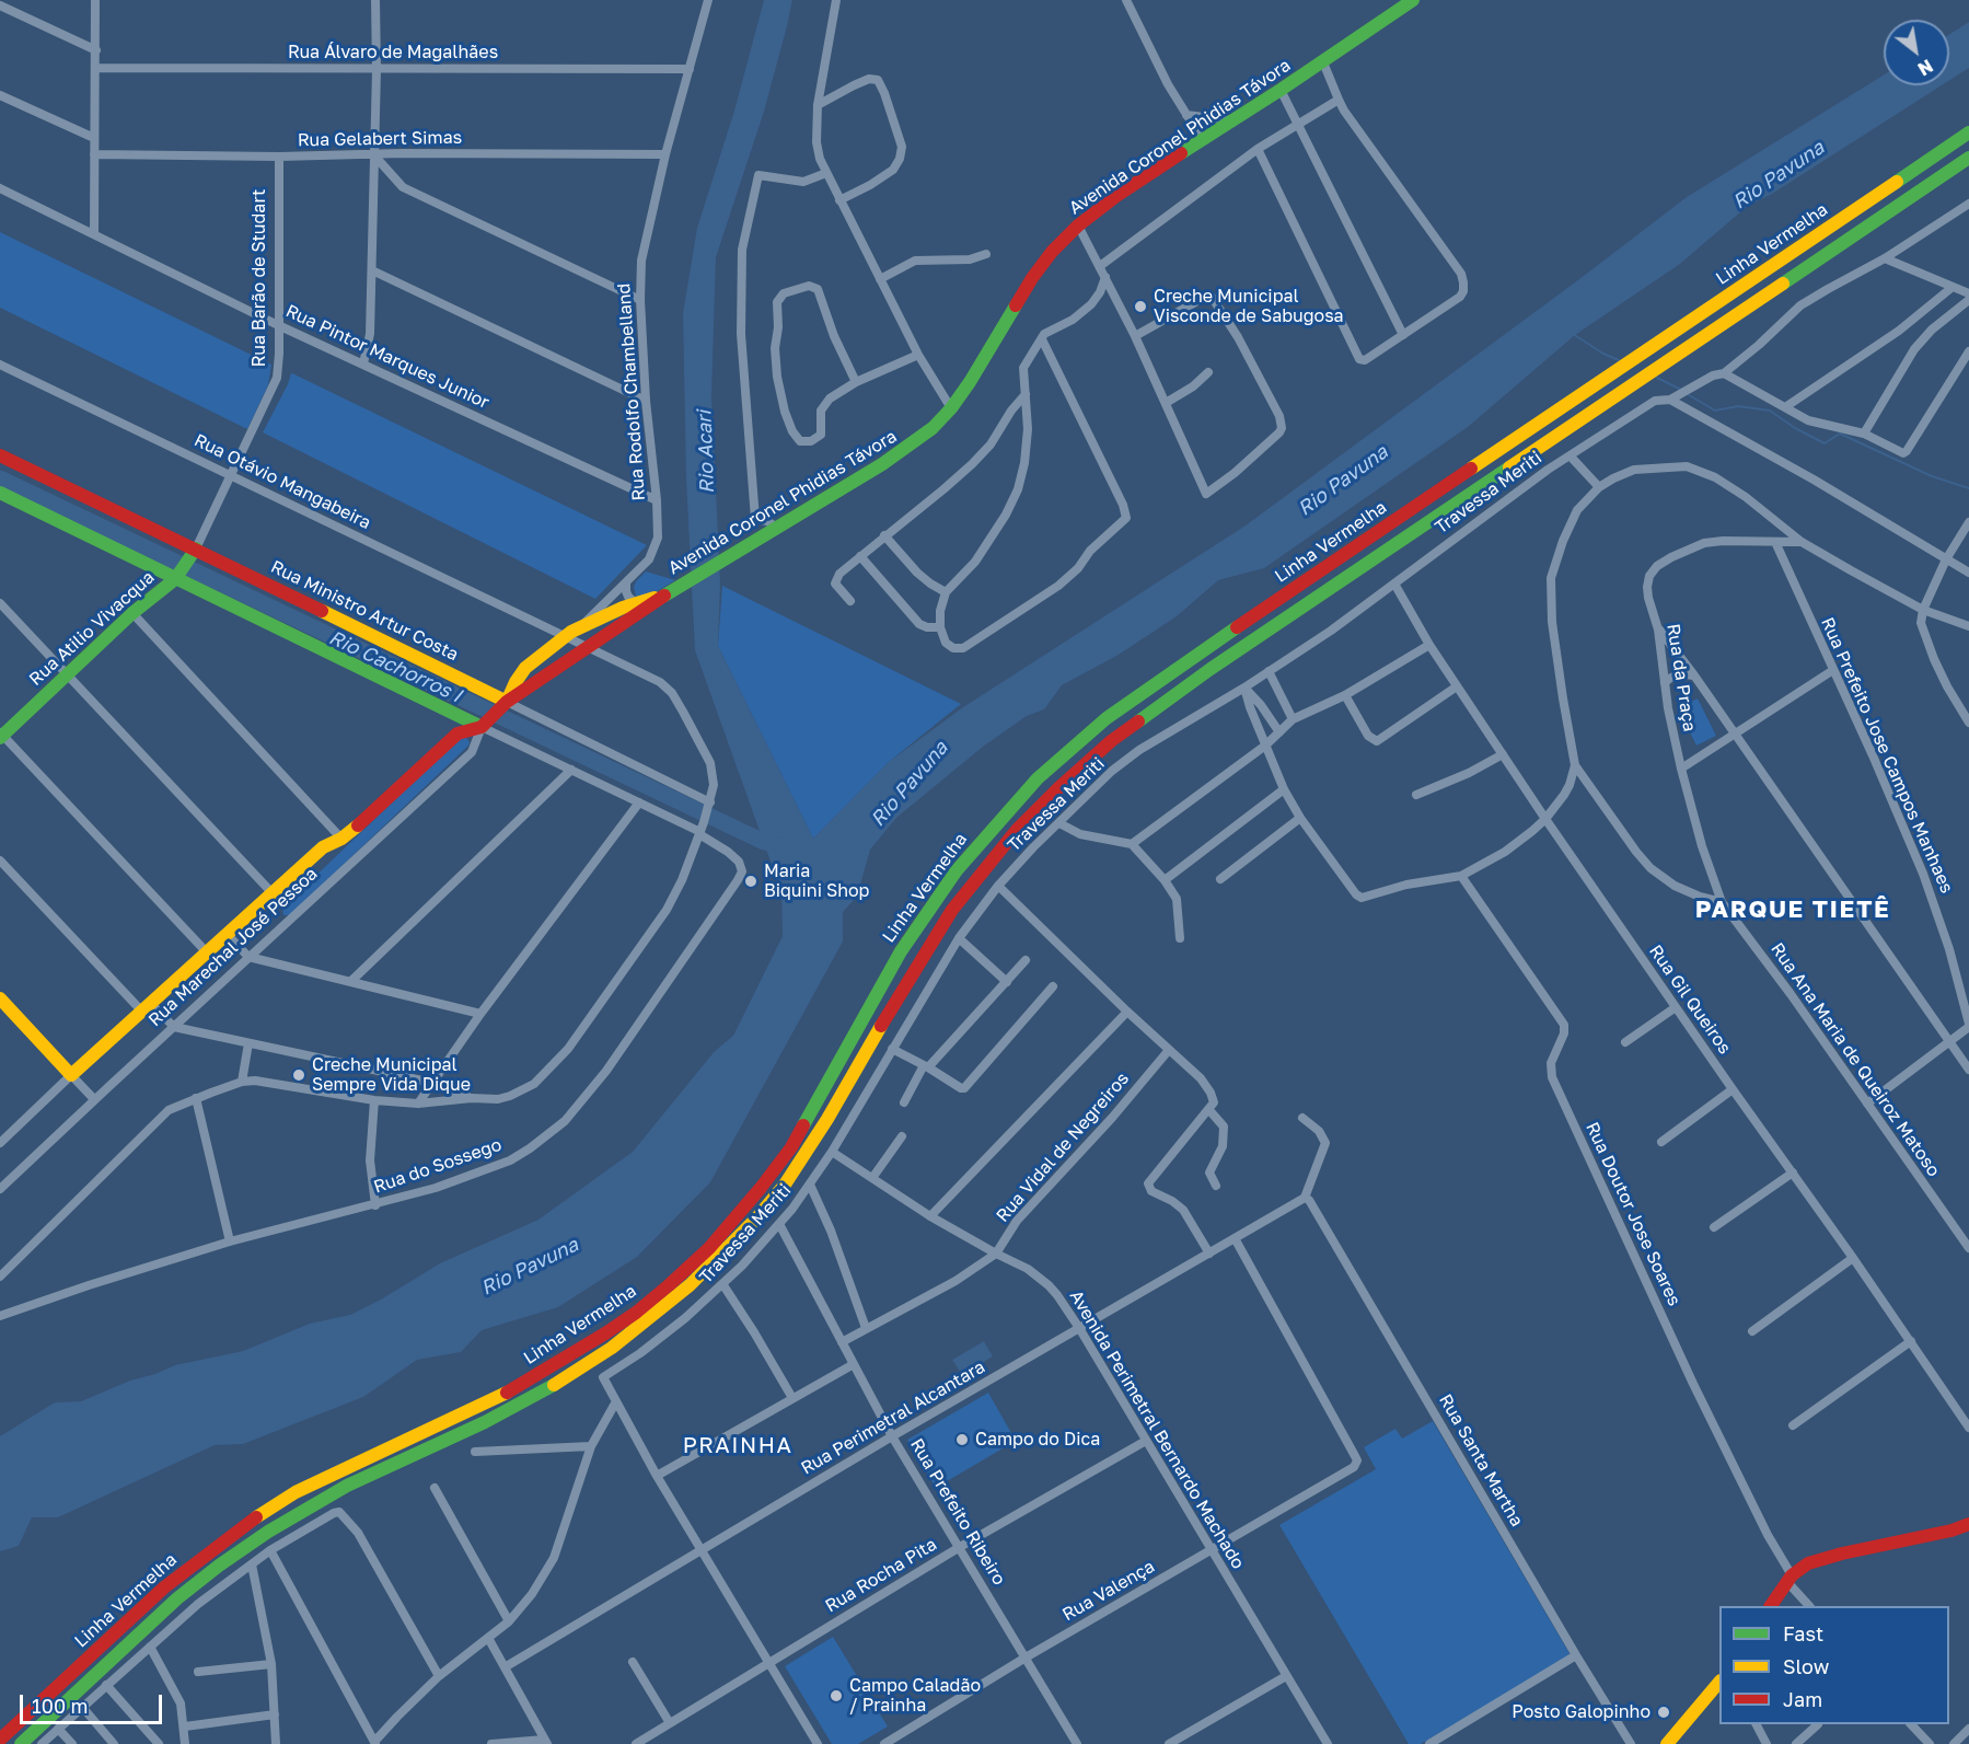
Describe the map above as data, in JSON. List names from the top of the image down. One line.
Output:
{"streets":{"main road":["Avenida Coronel Phidias Távora","Linha Vermelha","Rua Barão de Studart","Rua Ministro Artur Costa","Rua Atilio Vivacqua","Rua Marechal José Pessoa"],"street":["Rua Álvaro de Magalhães","Rua Gelabert Simas","Rua Pintor Marques Junior","Rua Rodolfo Chambelland","Rua Otávio Mangabeira","Travessa Meriti","Rua da Praça","Rua Prefeito Jose Campos Manhaes","Rua Gil Queiros","Rua Ana Maria de Queiroz Matoso","Rua Vidal de Negreiros","Rua do Sossego","Rua Doutor Jose Soares","Rua Perimetral Alcantara","Avenida Perimetral Bernardo Machado","Rua Santa Martha","Rua Prefeito Ribeiro","Rua Rocha Pita","Rua Valença"]},"crossings":[["Rua Álvaro de Magalhães","Rua Rodolfo Chambelland"],["Avenida Coronel Phidias Távora","Rua Marechal José Pessoa"],["Rua Gelabert Simas","Rua Barão de Studart"],["Rua Gelabert Simas","Rua Rodolfo Chambelland"],["Rua Barão de Studart","Rua Pintor Marques Junior"],["Rua Barão de Studart","Rua Otávio Mangabeira"],["Rua Barão de Studart","Rua Ministro Artur Costa"],["Rua Barão de Studart","Rua Atilio Vivacqua"],["Rua Pintor Marques Junior","Rua Rodolfo Chambelland"],["Rua Rodolfo Chambelland","Rua Marechal José Pessoa"],["Rua Otávio Mangabeira","Rua Ministro Artur Costa"],["Rua Otávio Mangabeira","Rua Marechal José Pessoa"],["Rua Otávio Mangabeira","Rua do Sossego"],["Travessa Meriti","Rua Gil Queiros"],["Travessa Meriti","Avenida Perimetral Bernardo Machado"],["Travessa Meriti","Rua Prefeito Ribeiro"],["Rua Ministro Artur Costa","Rua Marechal José Pessoa"],["Rua da Praça","Rua Prefeito Jose Campos Manhaes"],["Rua da Praça","Rua Ana Maria de Queiroz Matoso"],["Rua Vidal de Negreiros","Avenida Perimetral Bernardo Machado"],["Rua Vidal de Negreiros","Rua Prefeito Ribeiro"],["Rua Perimetral Alcantara","Avenida Perimetral Bernardo Machado"],["Rua Perimetral Alcantara","Rua Santa Martha"],["Rua Perimetral Alcantara","Rua Prefeito Ribeiro"],["Rua Perimetral Alcantara","Rua Valença"],["Avenida Perimetral Bernardo Machado","Rua Rocha Pita"],["Avenida Perimetral Bernardo Machado","Rua Valença"],["Rua Prefeito Ribeiro","Rua Rocha Pita"],["Rua Prefeito Ribeiro","Rua Valença"]],"districts":["PARQUE TIETÊ","PRAINHA"],"water":["Rio Pavuna","Rio Acari","Rio Cachorros I"],"places":["Creche Municipal Visconde de Sabugosa","Maria Biquini Shop","Creche Municipal Sempre Vida Dique","Campo do Dica","Campo Caladão / Prainha","Posto Galopinho"],"legend":["Fast","Slow","Jam"],"scale_bar":"100 m","north":"bottom right"}
